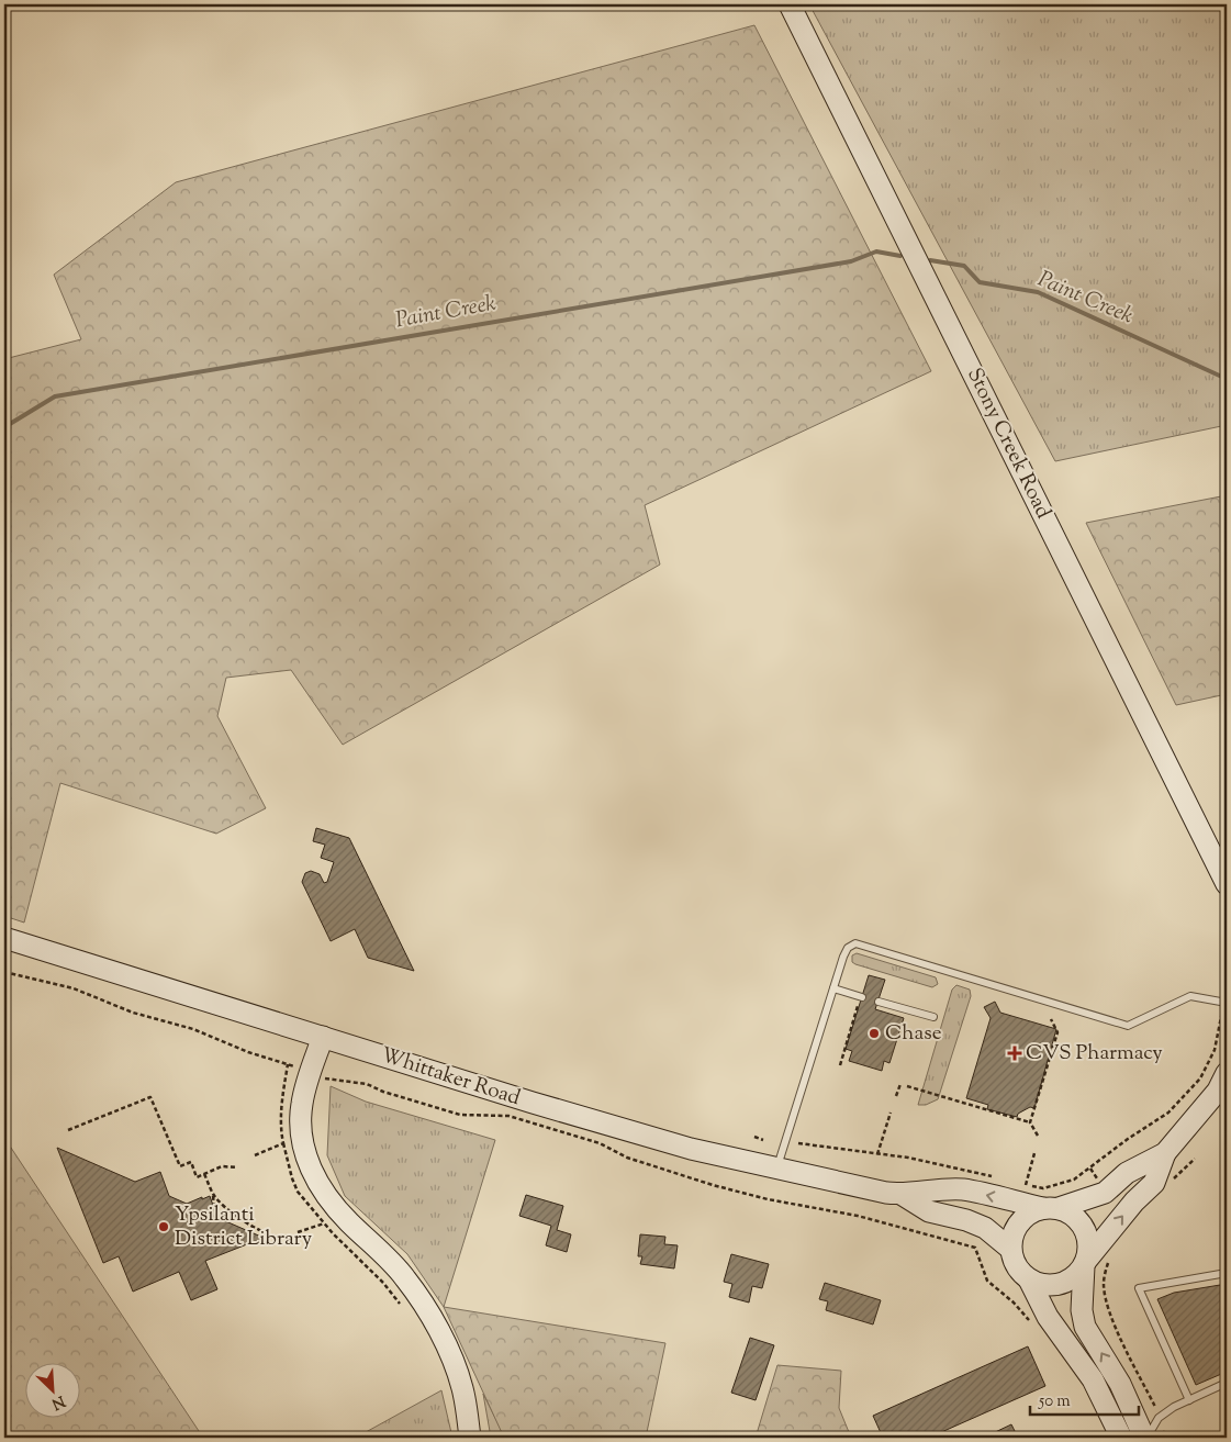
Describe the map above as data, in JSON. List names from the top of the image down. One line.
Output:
{"streets":{"main road":["Stony Creek Road","Whittaker Road"]},"water":["Paint Creek"],"places":{"other":["Chase","Ypsilanti District Library"],"health":["CVS Pharmacy"]},"scale_bar":"50 m","north":"bottom right"}
